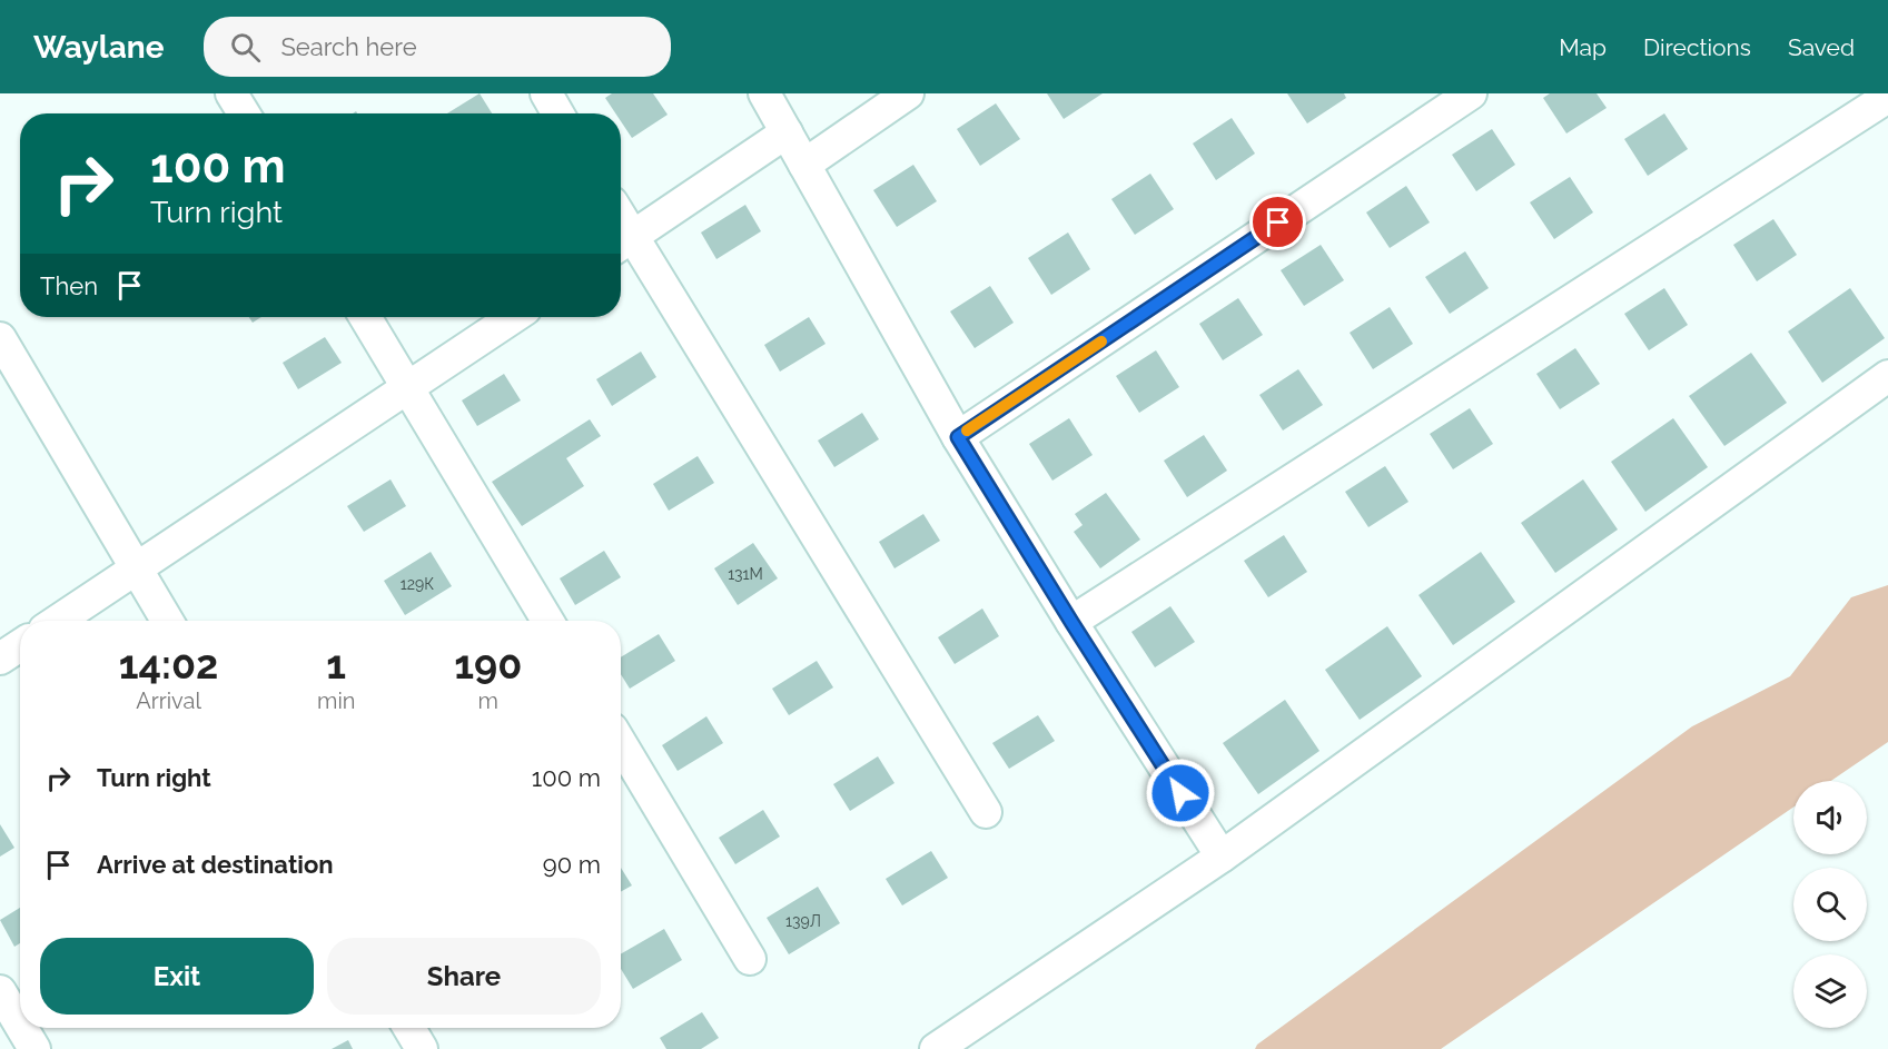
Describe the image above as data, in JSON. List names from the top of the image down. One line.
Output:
{"house_numbers":["131М","129К","139Л"],"page":{"header":"Waylane","search":"Search here","nav":["Map","Directions","Saved"],"turn":["100 m","Turn right"],"then":"Then","eta":["14:02","Arrival","1","min","190","m"],"list":[{"name":"Turn right","value":"100 m"},{"name":"Arrive at destination","value":"90 m"}],"buttons":["Exit","Share"]}}
